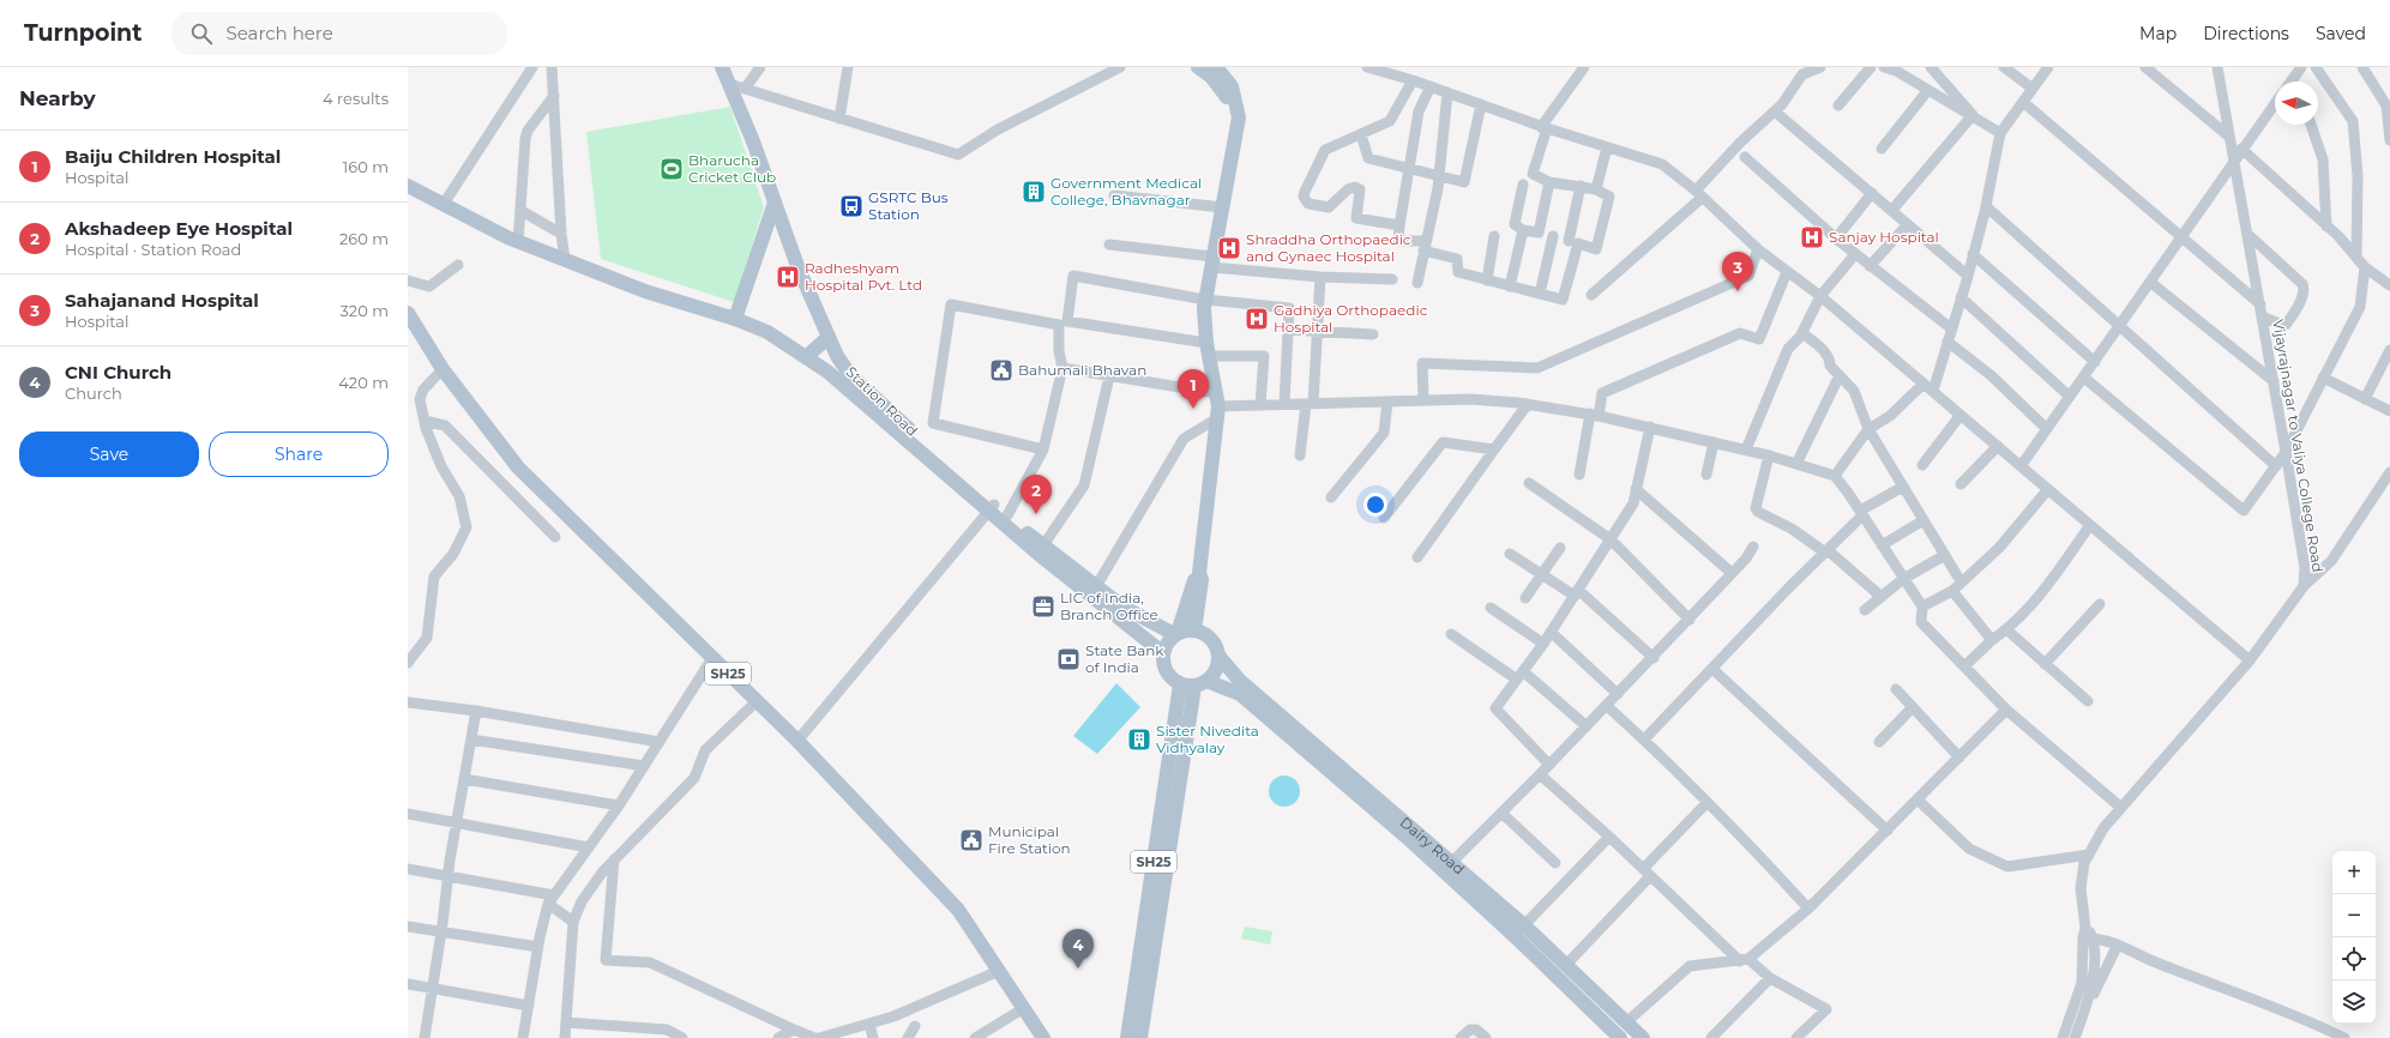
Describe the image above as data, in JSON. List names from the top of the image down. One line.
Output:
{"streets":{"main road":["Station Road","SH25","Dairy Road"],"street":["Vijayrajnagar to Valiya College Road"]},"crossings":[["Station Road","SH25"],["Station Road","Dairy Road"],["SH25","Dairy Road"]],"places":{"sports":["Bharucha Cricket Club"],"building":["Government Medical College, Bhavnagar","Sister Nivedita Vidhyalay"],"bus stop":["GSRTC Bus Station"],"hospital":["Sanjay Hospital","Shraddha Orthopaedic and Gynaec Hospital","Radheshyam Hospital Pvt. Ltd","Gadhiya Orthopaedic Hospital"],"public building":["Bahumali Bhavan","Municipal Fire Station"],"office":["LIC of India, Branch Office"],"bank":["State Bank of India"]},"north":"left","page":{"header":"Turnpoint","search":"Search here","nav":["Map","Directions","Saved"],"heading":["Nearby","4 results"],"list":[{"mark":"1","name":"Baiju Children Hospital","note":"Hospital","value":"160 m"},{"mark":"2","name":"Akshadeep Eye Hospital","note":"Hospital · Station Road","value":"260 m"},{"mark":"3","name":"Sahajanand Hospital","note":"Hospital","value":"320 m"},{"mark":"4","name":"CNI Church","note":"Church","value":"420 m"}],"pins":["3","1","2","4"],"buttons":["Save","Share"],"map_buttons":["+","−"]}}
